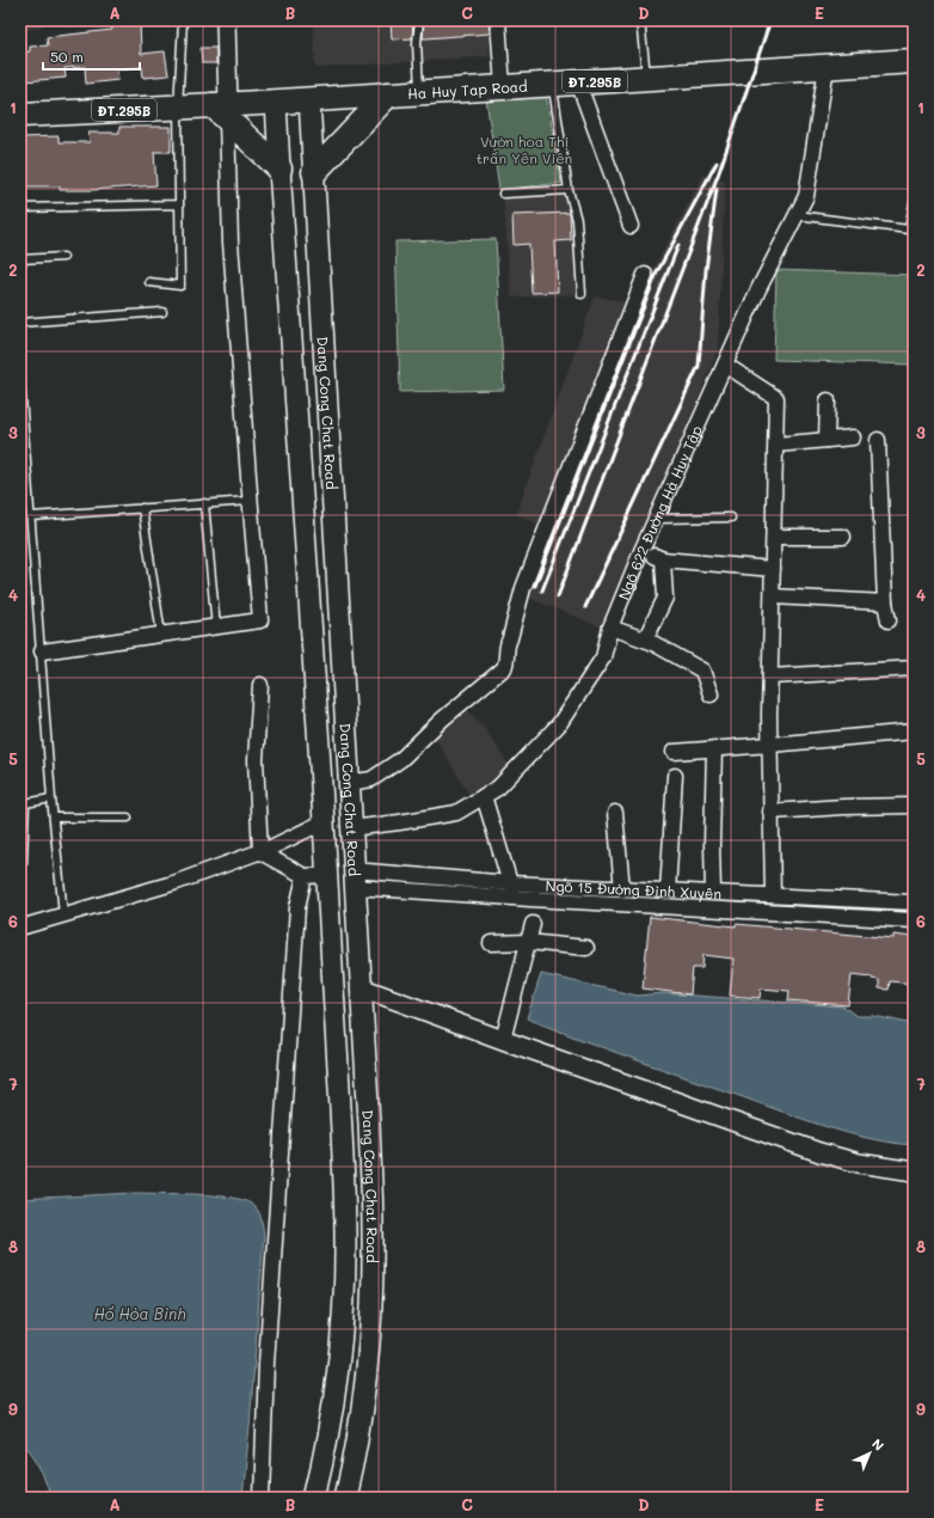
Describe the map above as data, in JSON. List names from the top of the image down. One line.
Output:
{"streets":{"main road":["ĐT.295B","Ha Huy Tap Road","Dang Cong Chat Road"],"street":["Ngõ 622 Đường Hà Huy Tập","Ngõ 15 Đường Đình Xuyên"]},"crossings":[["Ha Huy Tap Road","Dang Cong Chat Road"],["Ha Huy Tap Road","Ngõ 622 Đường Hà Huy Tập"],["Dang Cong Chat Road","Ngõ 622 Đường Hà Huy Tập"],["Dang Cong Chat Road","Ngõ 15 Đường Đình Xuyên"]],"water":["Hồ Hòa Bình"],"parks":["Vườn hoa Thị trấn Yên Viên"],"scale_bar":"50 m","north":"top right","grid":{"columns":["A","B","C","D","E"],"rows":["1","2","3","4","5","6","7","8","9"]}}
